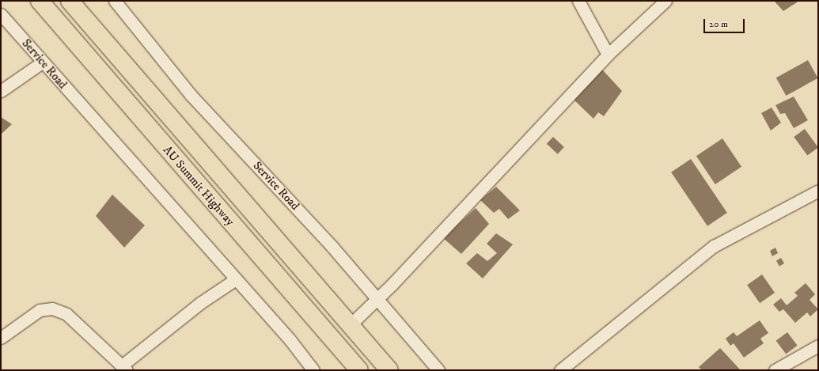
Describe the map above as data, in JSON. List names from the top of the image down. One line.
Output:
{"streets":{"main road":["AU Summit Highway"],"street":["Service Road"]},"scale_bar":"20 m"}
